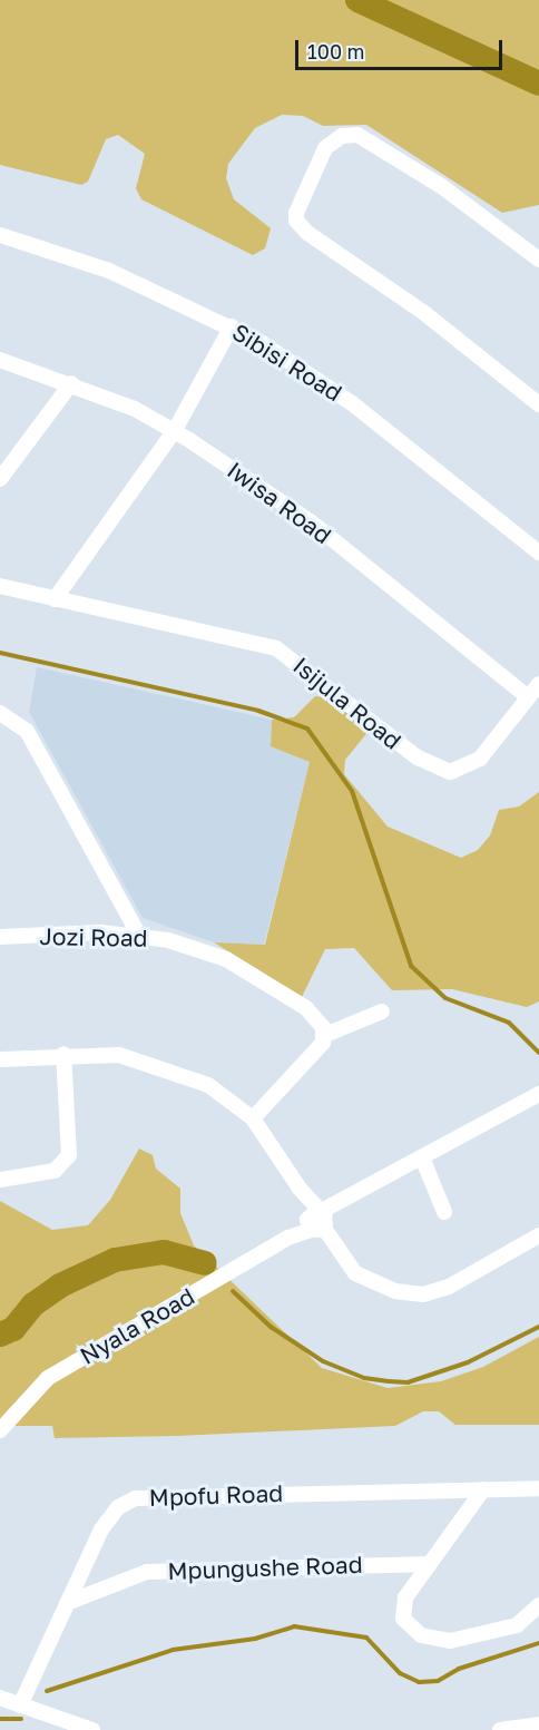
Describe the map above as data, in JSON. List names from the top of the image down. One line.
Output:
{"streets":{"street":["Sibisi Road","Iwisa Road","Isijula Road","Jozi Road","Nyala Road","Mpofu Road","Mpungushe Road"]},"crossings":[["Iwisa Road","Isijula Road"],["Mpofu Road","Mpungushe Road"]],"scale_bar":"100 m"}
